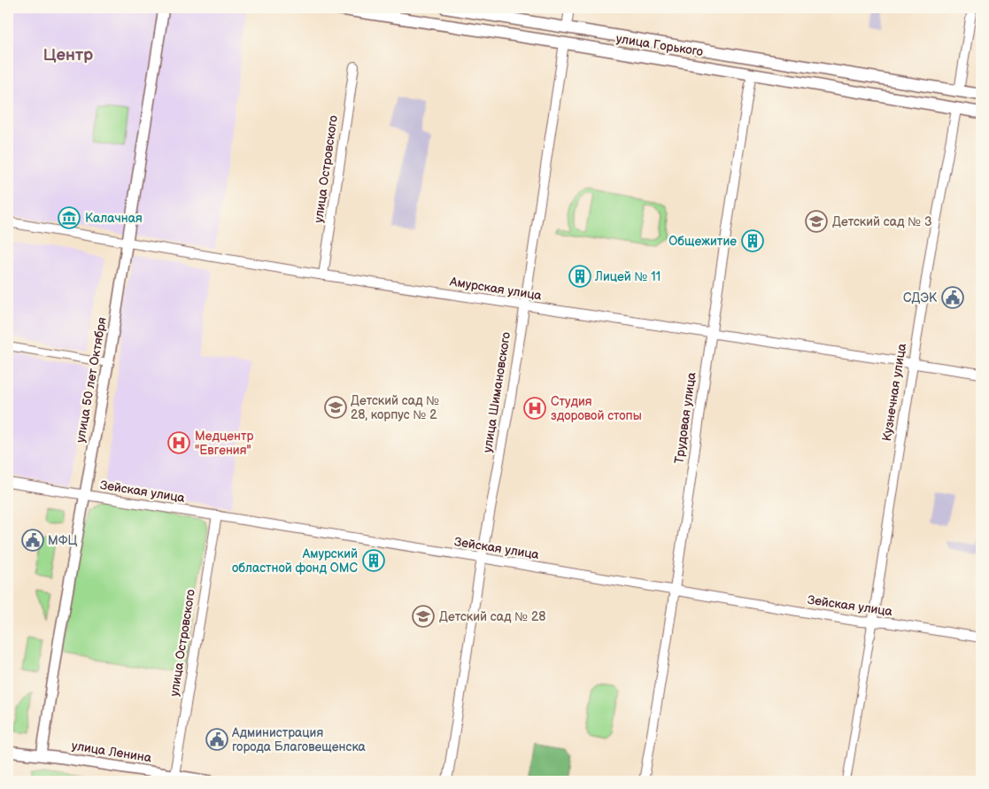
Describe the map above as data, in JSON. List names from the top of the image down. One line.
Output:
{"streets":{"main road":["улица Горького","улица 50 лет Октября","улица Шимановского","Кузнечная улица","Трудовая улица","улица Ленина"],"street":["улица Островского","Амурская улица","Зейская улица"]},"crossings":[["улица Горького","улица Шимановского"],["улица Горького","Кузнечная улица"],["улица Горького","Трудовая улица"],["улица Островского","Амурская улица"],["улица Островского","Зейская улица"],["улица Островского","улица Ленина"],["Амурская улица","улица 50 лет Октября"],["Амурская улица","улица Шимановского"],["Амурская улица","Кузнечная улица"],["Амурская улица","Трудовая улица"],["улица 50 лет Октября","Зейская улица"],["улица 50 лет Октября","улица Ленина"],["улица Шимановского","Зейская улица"],["Кузнечная улица","Зейская улица"],["Трудовая улица","Зейская улица"]],"districts":["Центр"],"places":{"museum":["Калачная"],"school or university":["Детский сад № 3","Детский сад № 28, корпус № 2","Детский сад № 28"],"building":["Общежитие","Лицей № 11","Амурский областной фонд ОМС"],"public building":["СДЭК","МФЦ","Администрация города Благовещенска"],"hospital":["Студия здоровой стопы","Медцентр \"Евгения\""]}}
